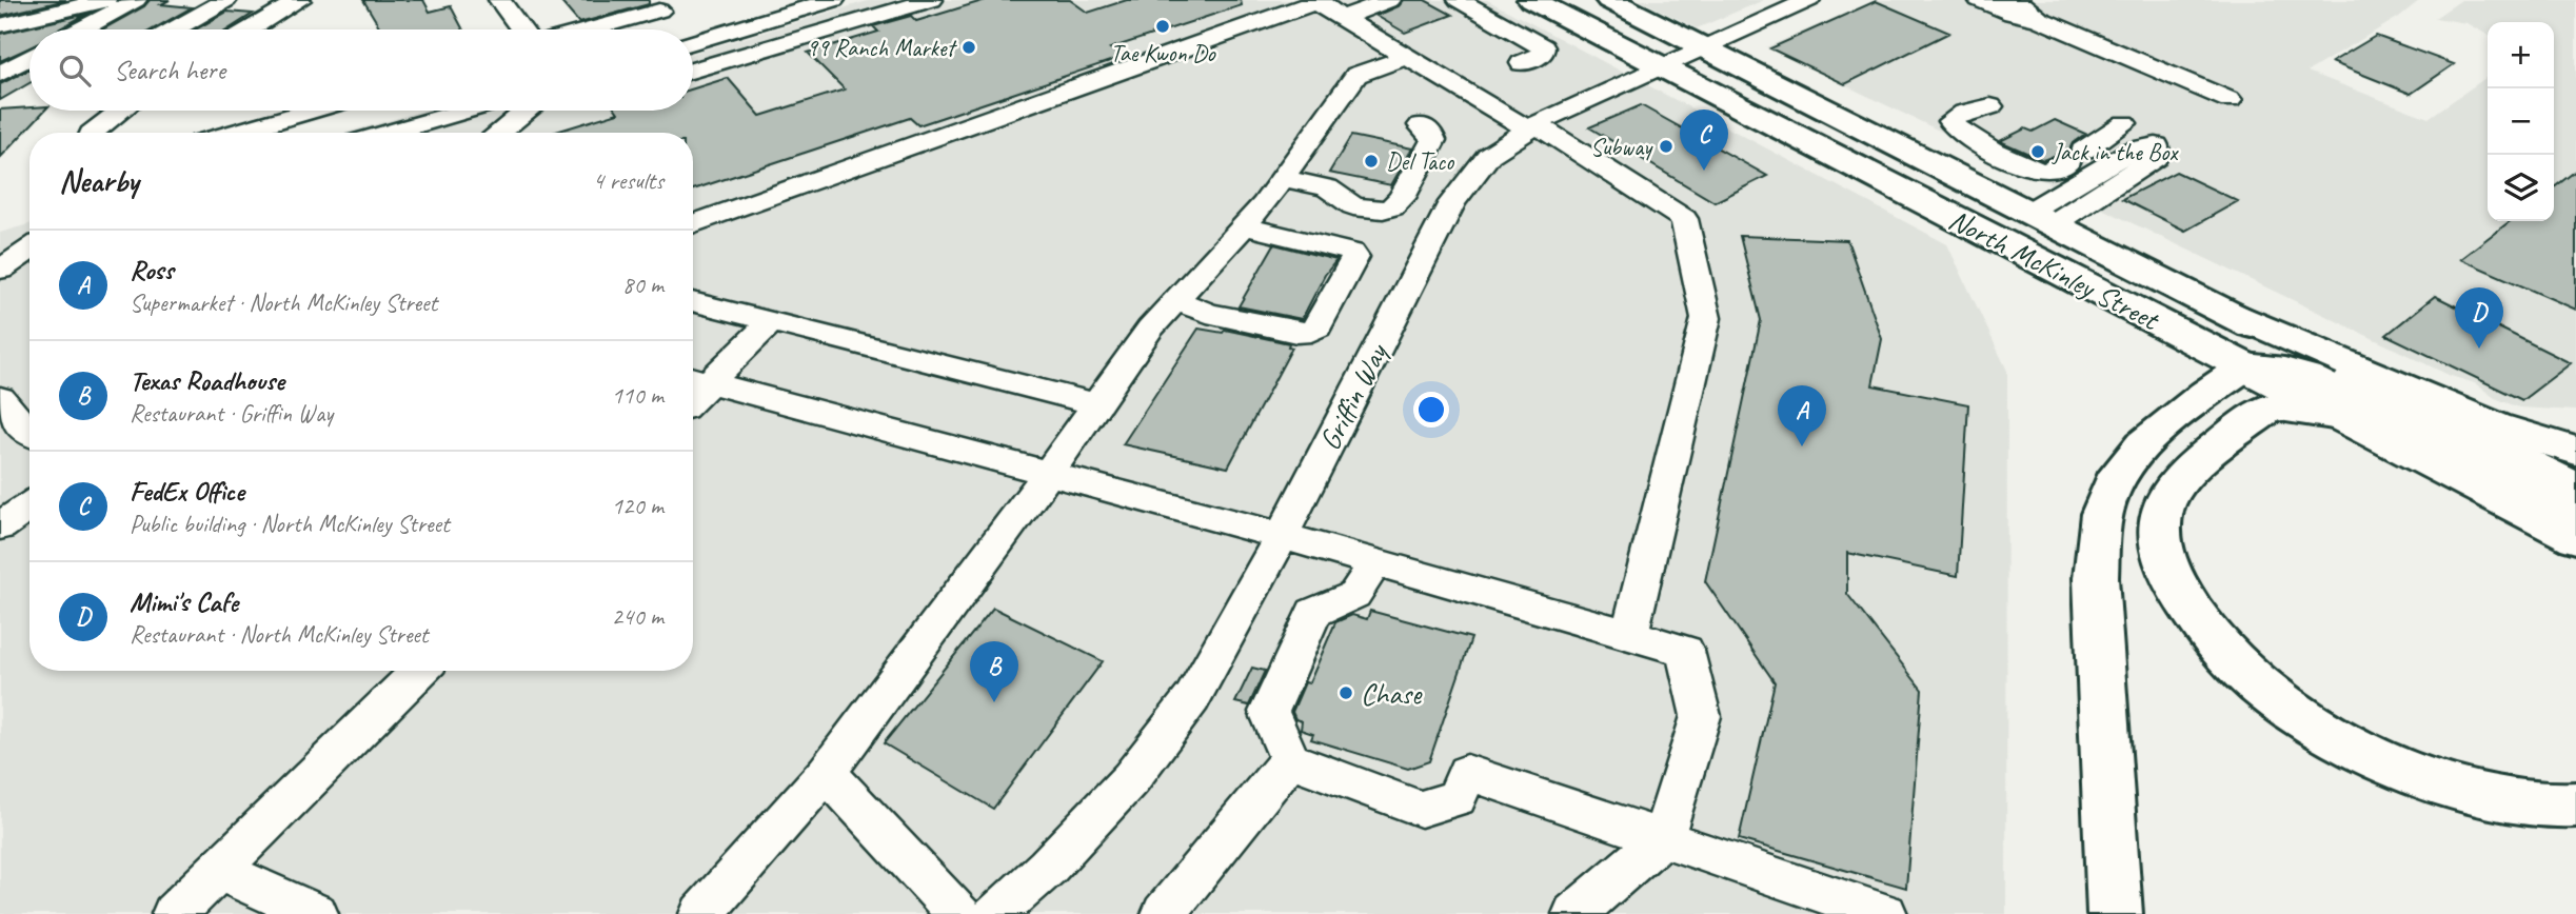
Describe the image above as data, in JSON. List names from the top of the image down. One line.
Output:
{"streets":{"main road":["North McKinley Street"],"street":["Griffin Way"]},"crossings":[["North McKinley Street","Griffin Way"]],"places":["Tae Kwon Do","99 Ranch Market","Subway","Jack in the Box","Del Taco","Chase"],"page":{"map_buttons":["+","−"],"search":"Search here","pins":["C","D","A","B"],"heading":["Nearby","4 results"],"list":[{"mark":"A","name":"Ross","note":"Supermarket · North McKinley Street","value":"80 m"},{"mark":"B","name":"Texas Roadhouse","note":"Restaurant · Griffin Way","value":"110 m"},{"mark":"C","name":"FedEx Office","note":"Public building · North McKinley Street","value":"120 m"},{"mark":"D","name":"Mimi's Cafe","note":"Restaurant · North McKinley Street","value":"240 m"}]}}
